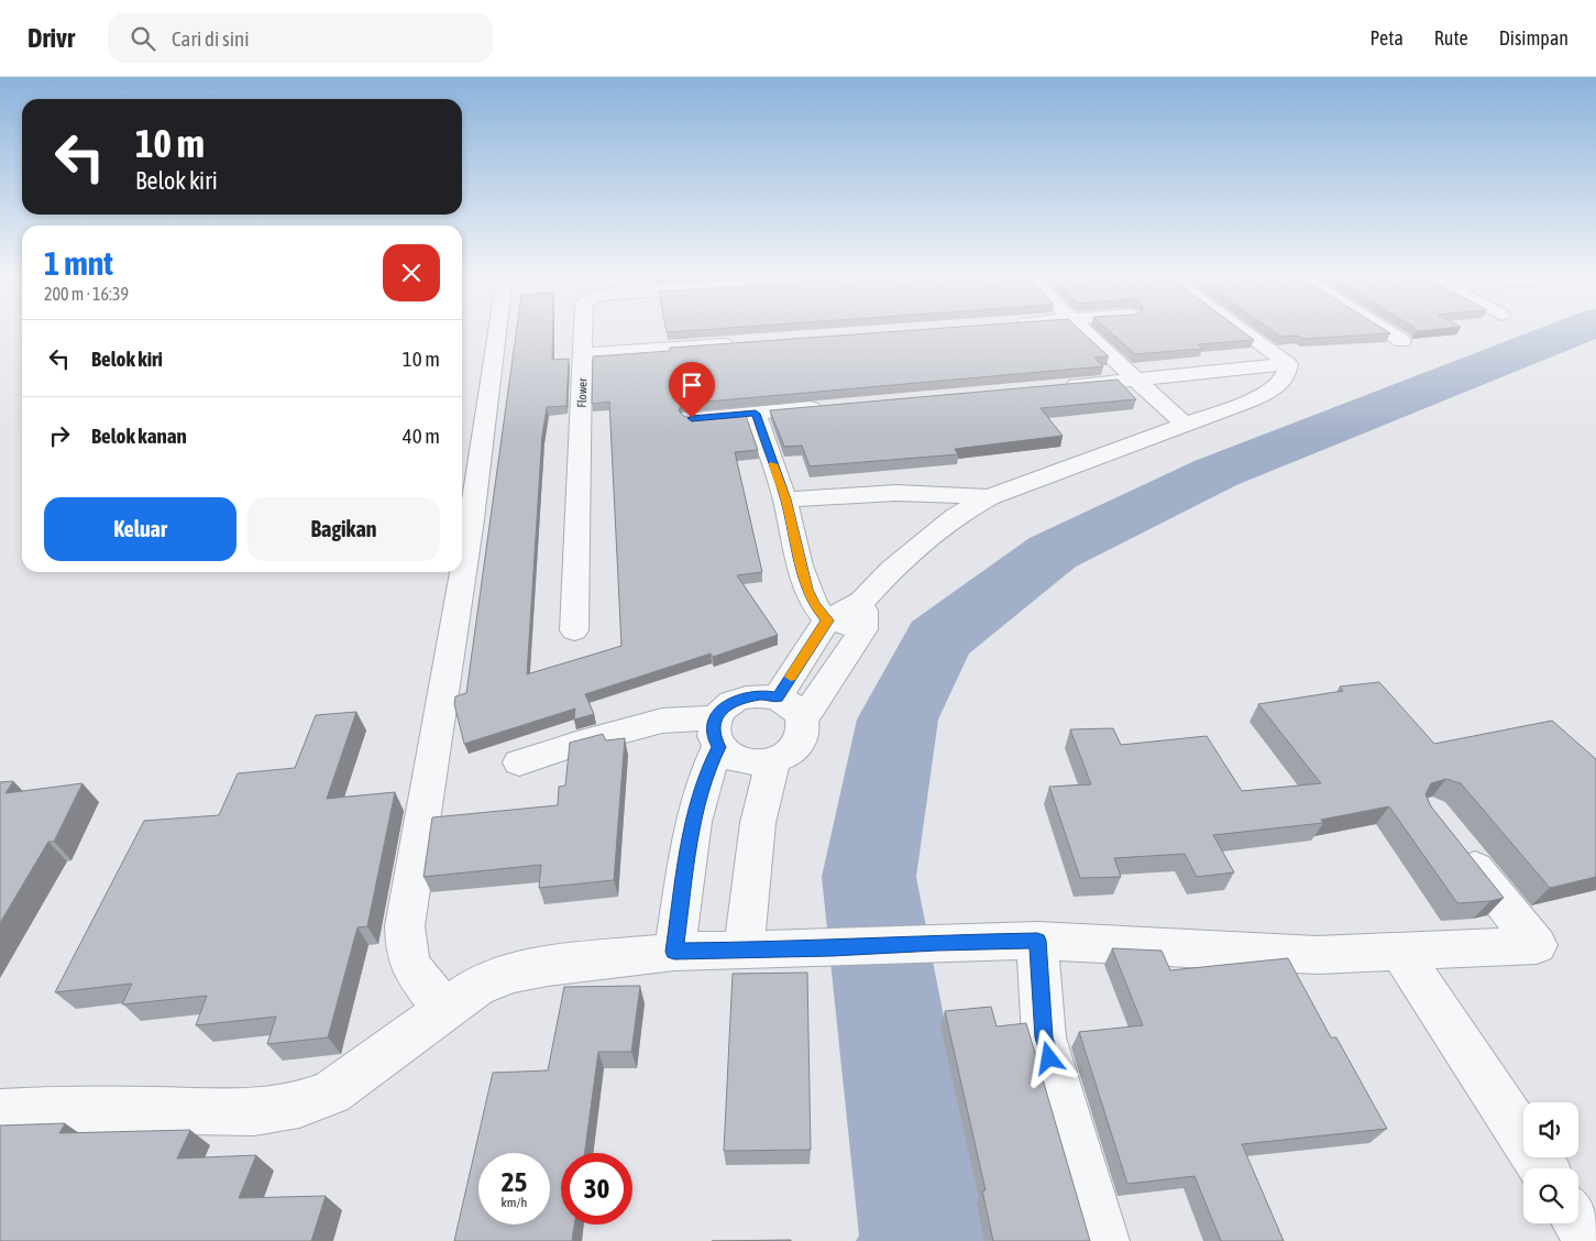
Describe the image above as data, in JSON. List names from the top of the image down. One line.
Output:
{"streets":{"street":["Flower"]},"page":{"header":"Drivr","search":"Cari di sini","nav":["Peta","Rute","Disimpan"],"turn":["10 m","Belok kiri"],"heading":["1 mnt","200 m · 16:39"],"list":[{"name":"Belok kiri","value":"10 m"},{"name":"Belok kanan","value":"40 m"}],"buttons":["Keluar","Bagikan"],"speed":"25 km/h","limit":"30"}}
